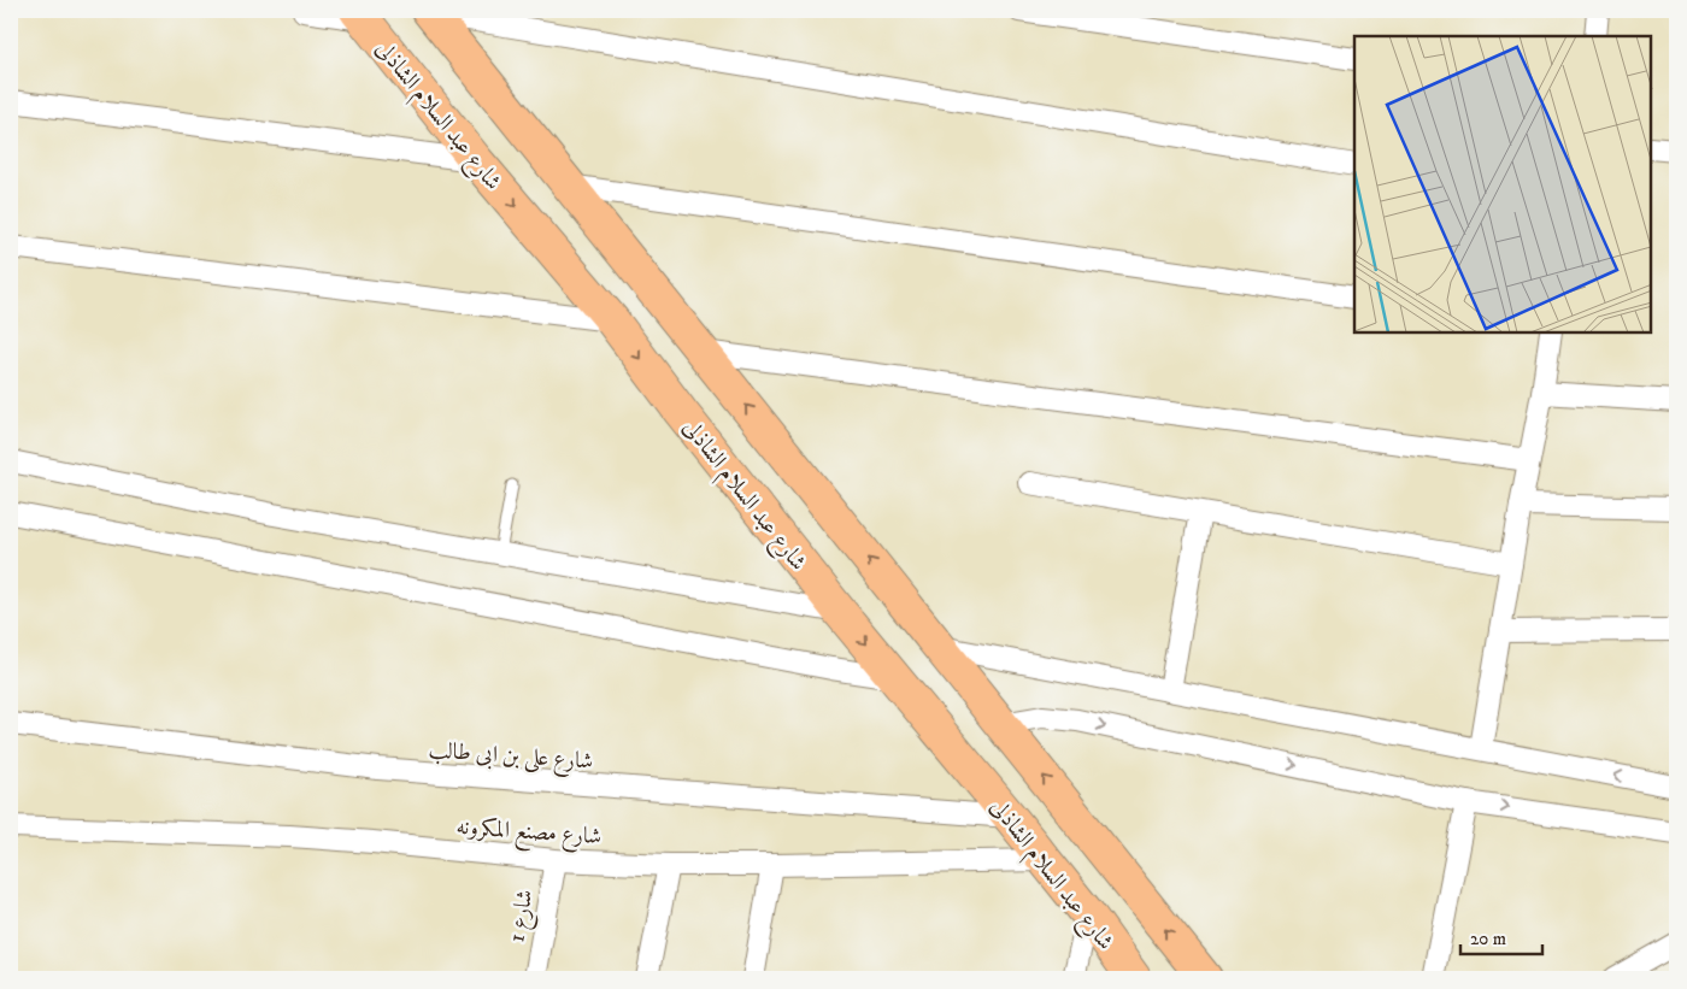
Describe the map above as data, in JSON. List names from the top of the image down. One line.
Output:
{"streets":{"main road":["شارع عبد السلام الشاذلى"],"street":["شارع على بن ابى طالب","شارع مصنع المكرونه","شارع 1"]},"crossings":[["شارع عبد السلام الشاذلى","شارع على بن ابى طالب"],["شارع عبد السلام الشاذلى","شارع مصنع المكرونه"],["شارع مصنع المكرونه","شارع 1"]],"scale_bar":"20 m"}
